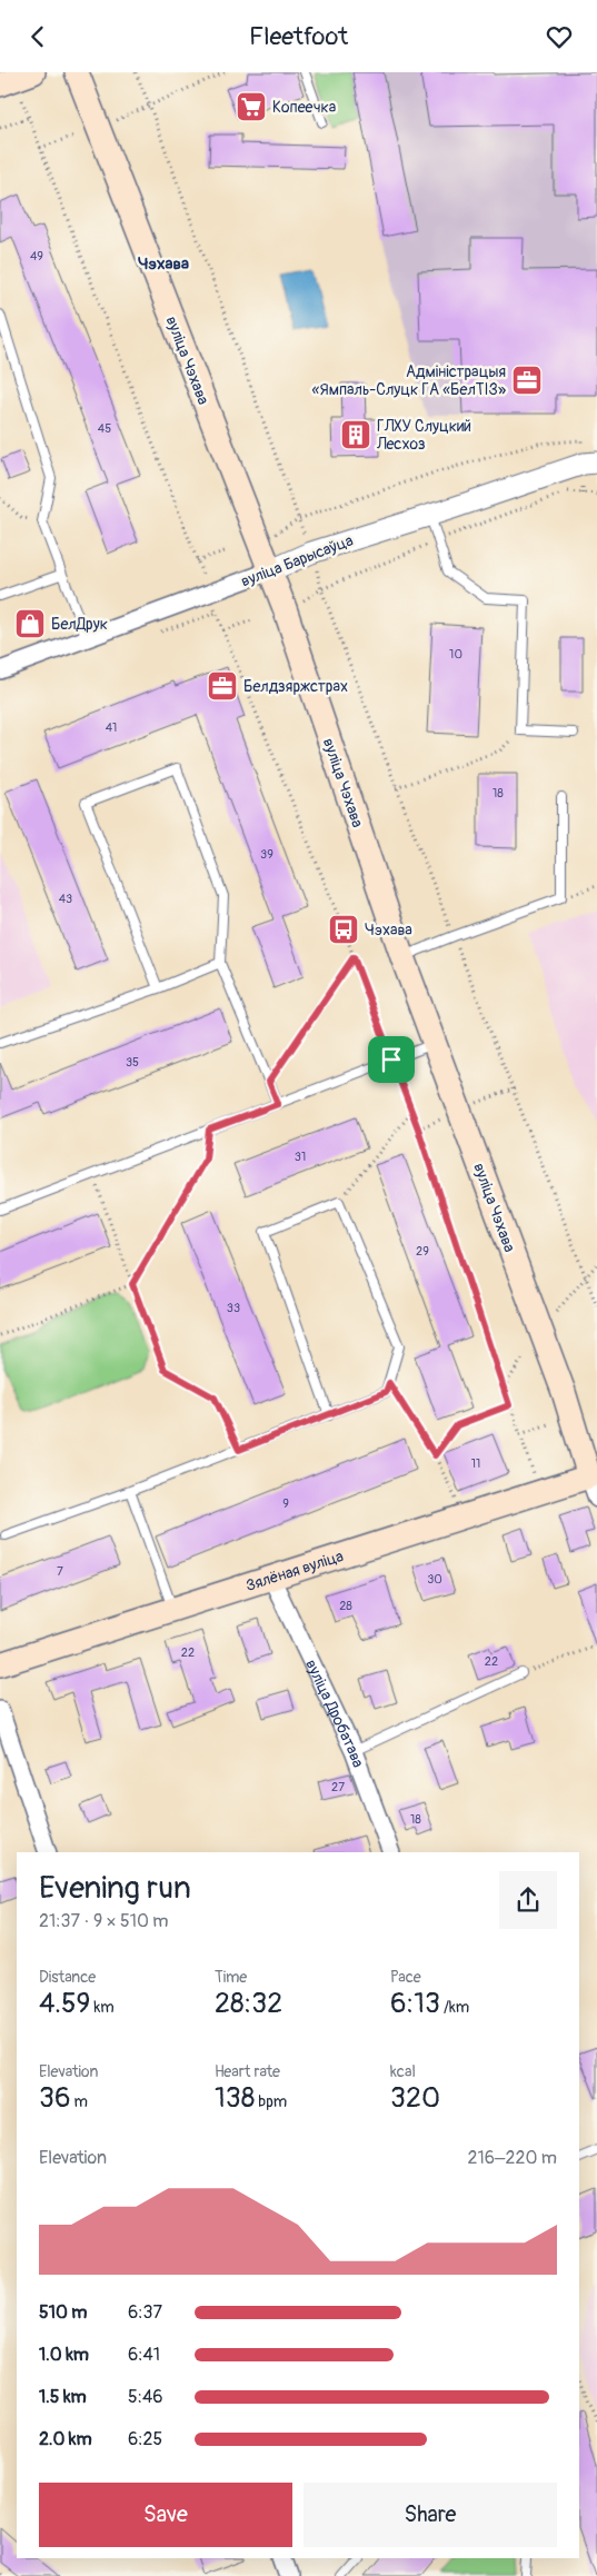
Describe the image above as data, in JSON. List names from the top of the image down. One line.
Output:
{"streets":{"main road":["вуліца Чэхава","Зялёная вуліца"],"street":["вуліца Барысаўца","вуліца Дробатава"]},"crossings":[["вуліца Чэхава","вуліца Барысаўца"],["вуліца Чэхава","Зялёная вуліца"],["Зялёная вуліца","вуліца Дробатава"]],"districts":["Чэхава"],"places":{"supermarket":["Копеечка"],"office":["Адміністрацыя «Ямпаль-Слуцк ГА «БелТІЗ»","Белдзяржстрах"],"building":["ГЛХУ Слуцкий Лесхоз"],"shop":["БелДрук"],"bus stop":["Чэхава"]},"house_numbers":["49","45","10","41","18","39","43","35","31","29","33","11","9","7","30","28","22","22","27","18"],"page":{"header":"Fleetfoot","heading":["Evening run","21:37 · 9 × 510 m"],"stats":[["Distance","4.59 km"],["Time","28:32"],["Pace","6:13 /km"],["Elevation","36 m"],["Heart rate","138 bpm"],["kcal","320"]],"chart":["Elevation","216–220 m"],"list":[{"name":"510 m","note":"6:37"},{"name":"1.0 km","note":"6:41"},{"name":"1.5 km","note":"5:46"},{"name":"2.0 km","note":"6:25"}],"buttons":["Save","Share"]}}
